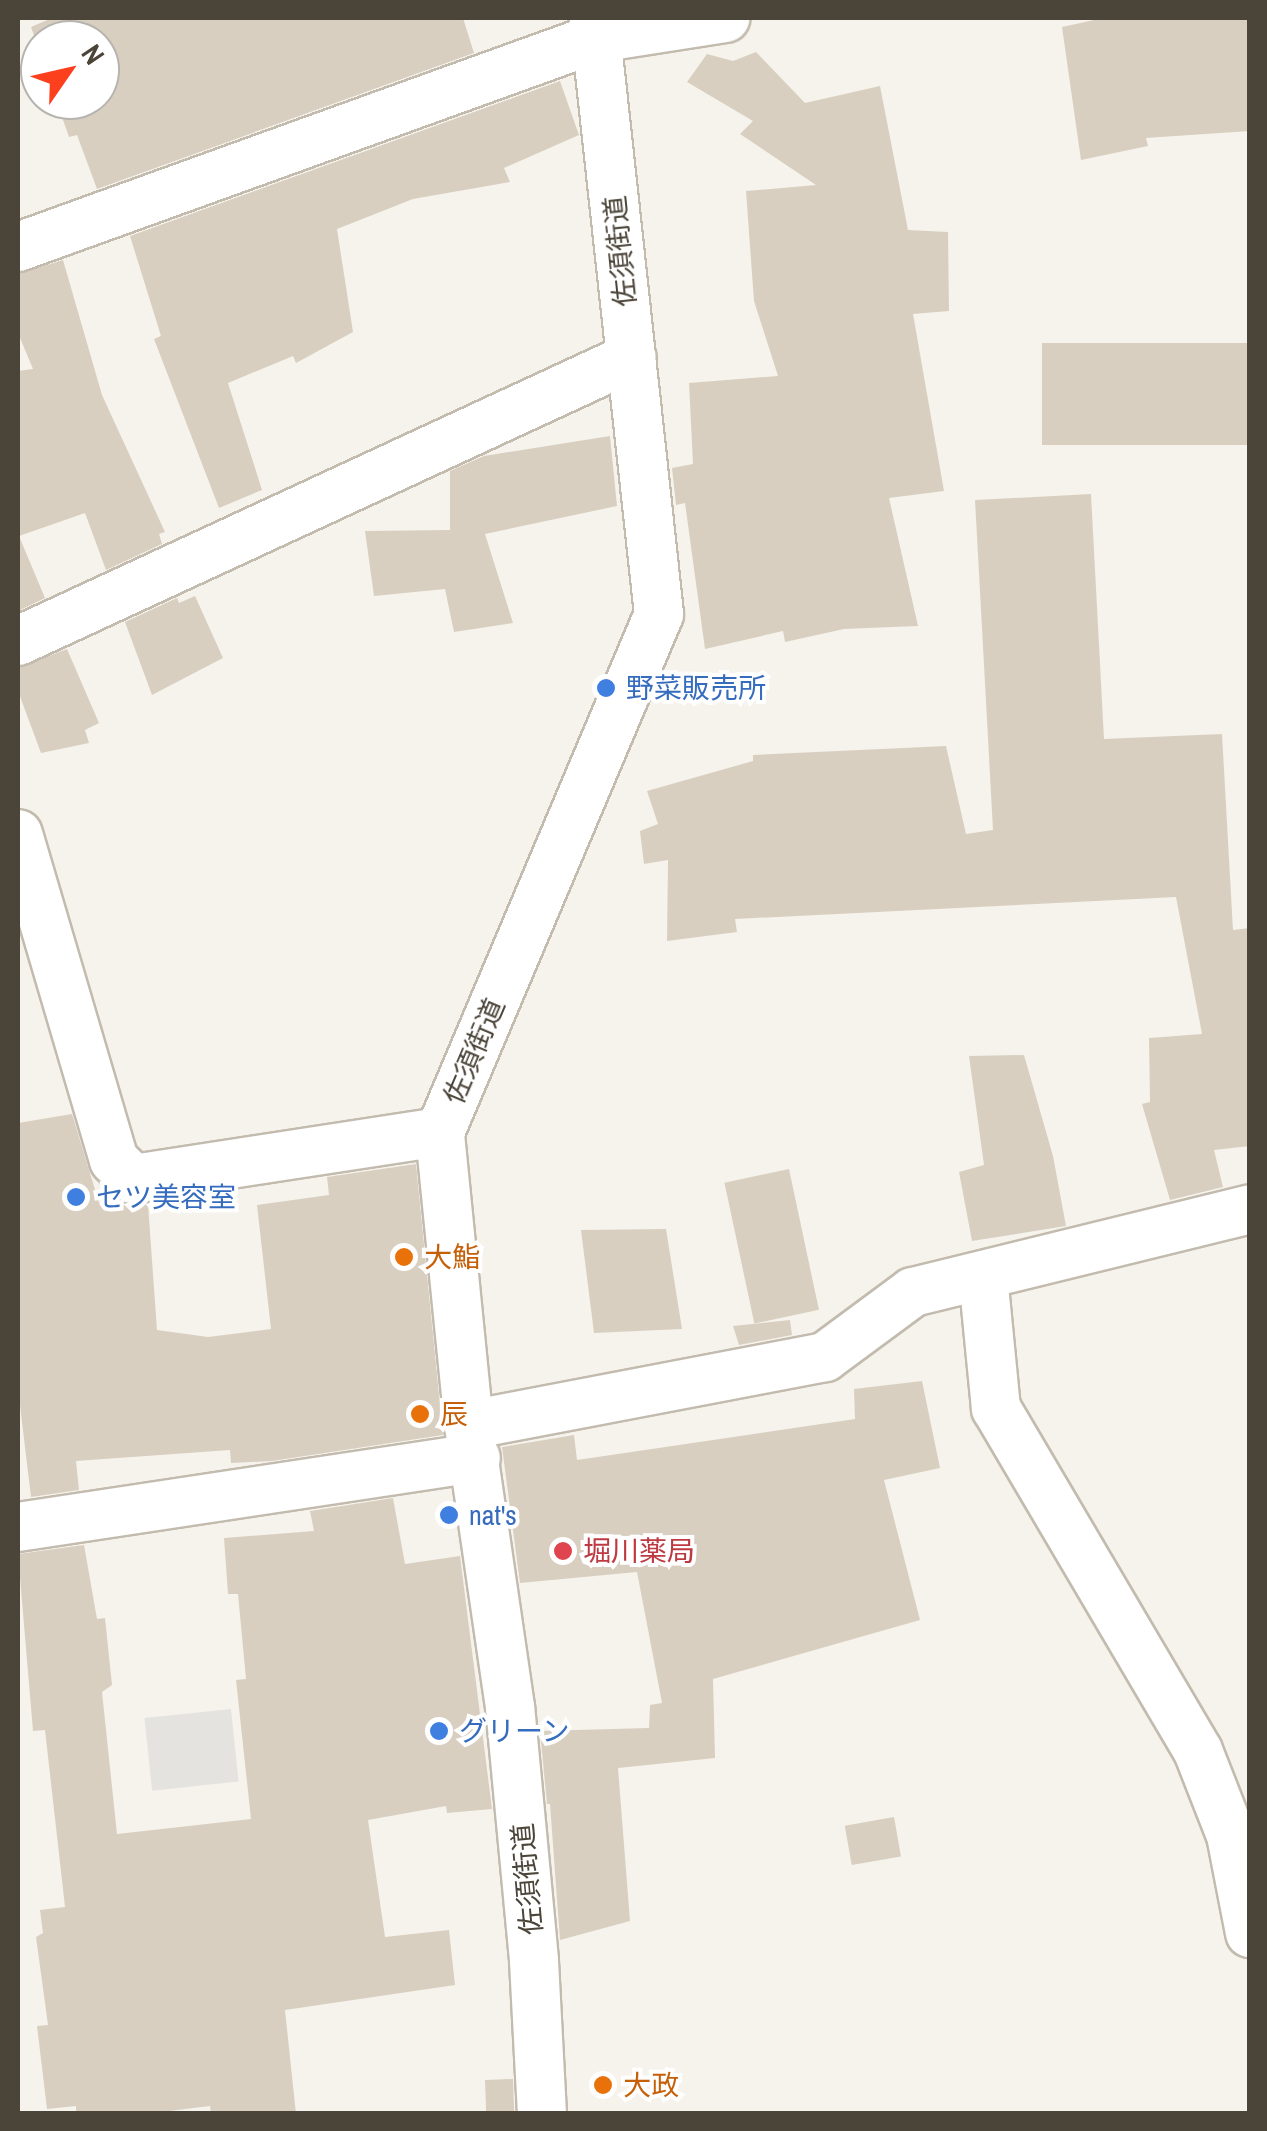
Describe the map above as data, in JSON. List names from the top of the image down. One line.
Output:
{"streets":{"street":["佐須街道"]},"places":["野菜販売所","セツ美容室","大鮨","辰","nat's","堀川薬局","グリーン","大政"],"north":"top right"}
